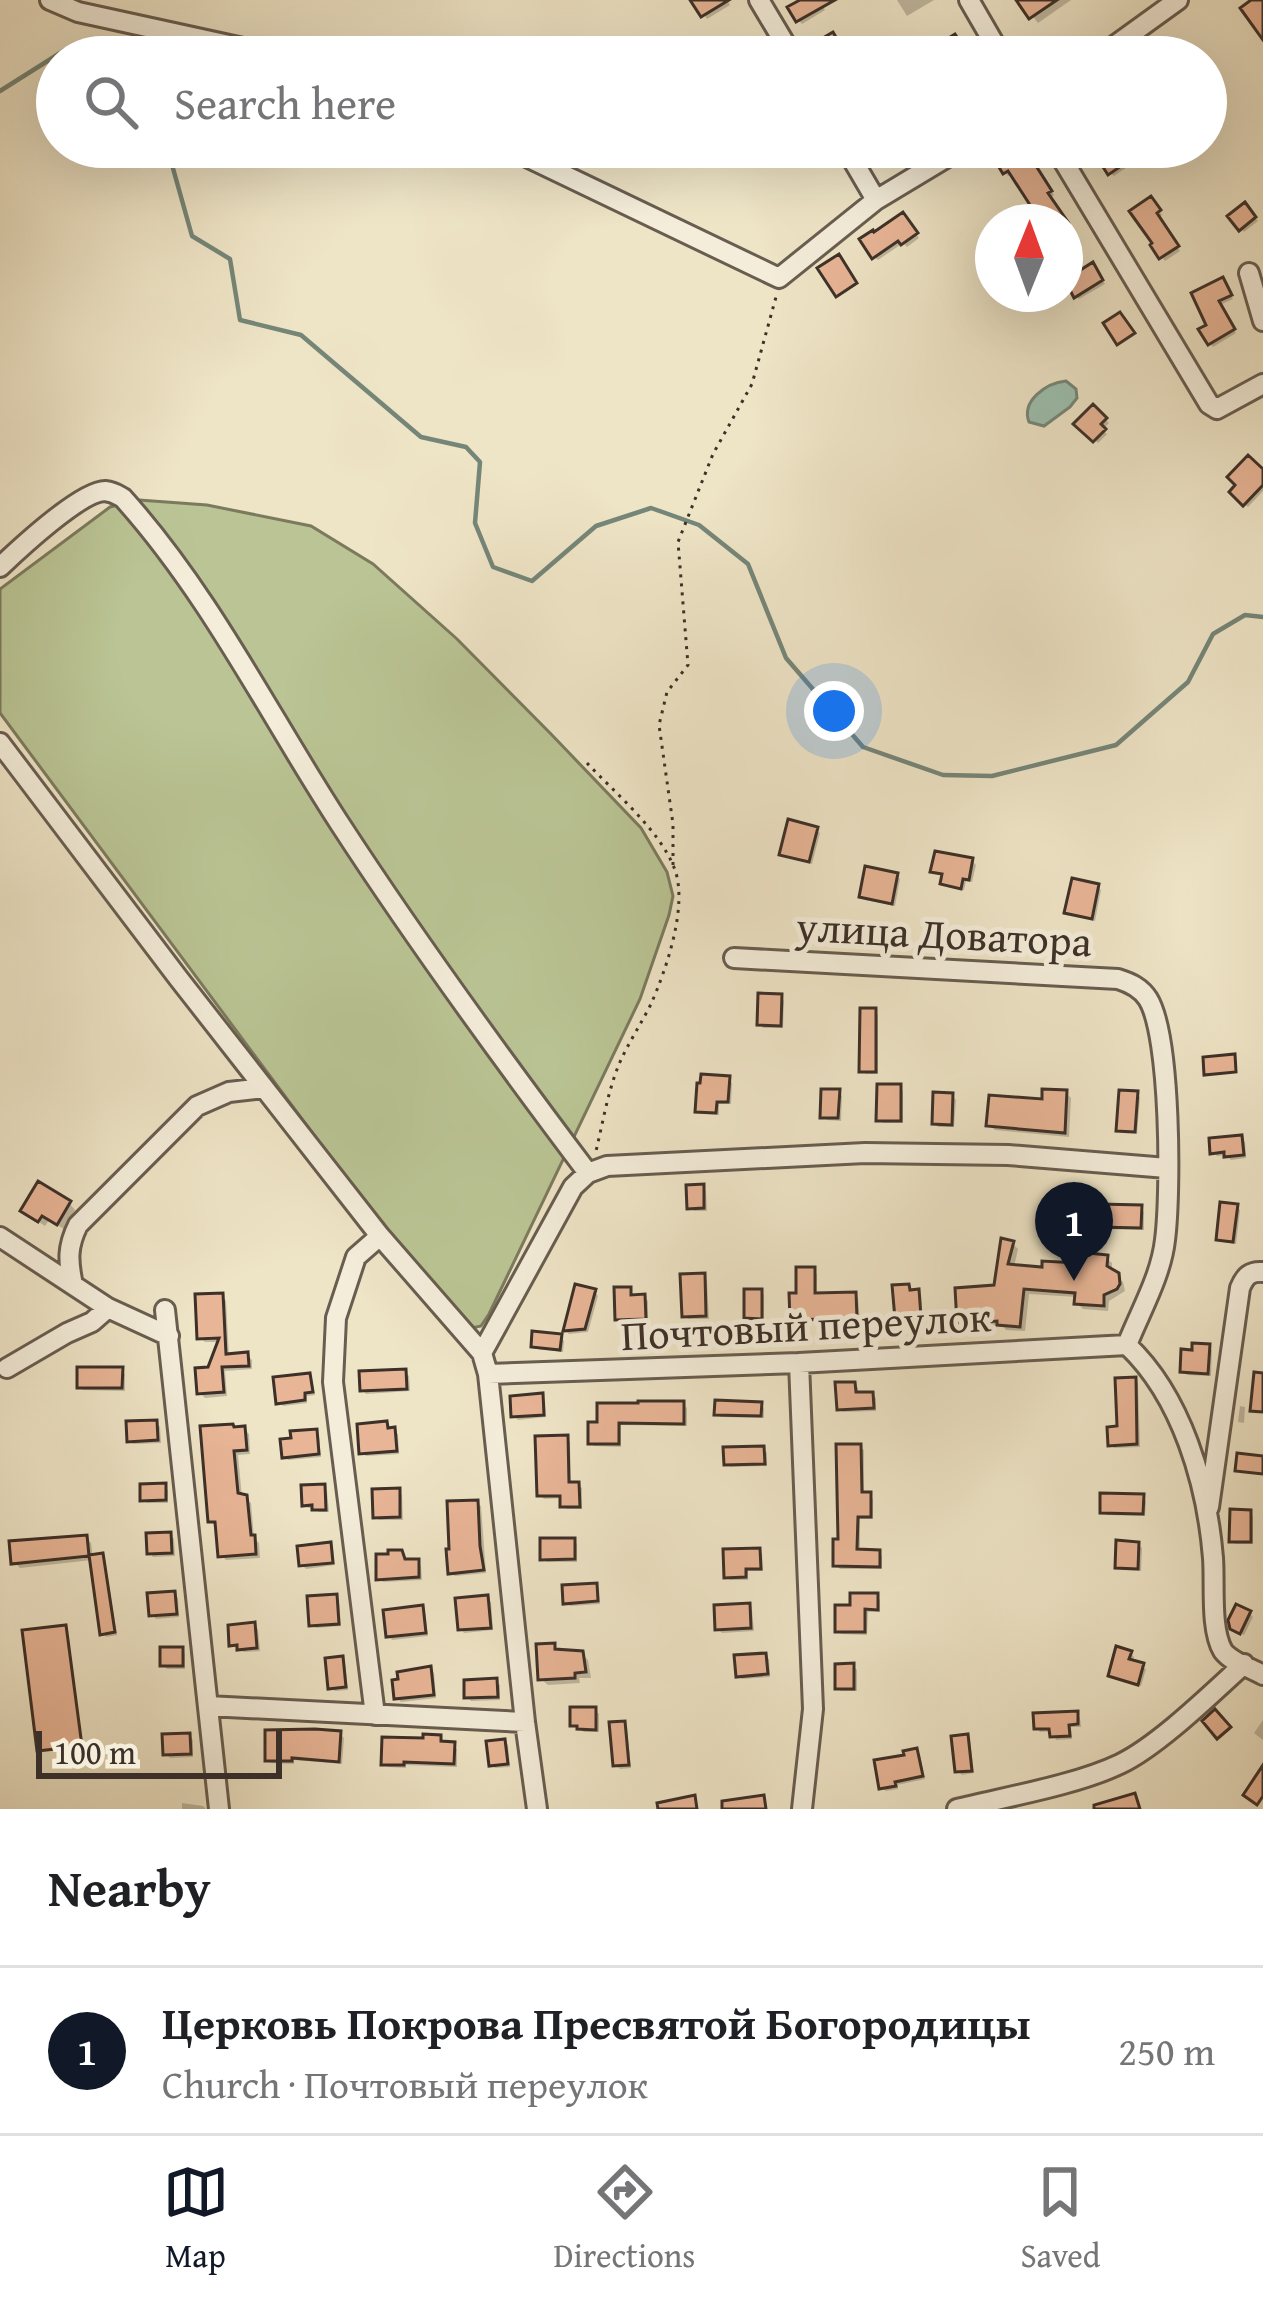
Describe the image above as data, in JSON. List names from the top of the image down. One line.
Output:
{"streets":{"street":["улица Доватора","Почтовый переулок"]},"crossings":[["улица Доватора","Почтовый переулок"]],"scale_bar":"100 m","north":"top","page":{"search":"Search here","pins":"1","scale":"100 m","heading":"Nearby","list":[{"mark":"1","name":"Церковь Покрова Пресвятой Богородицы","note":"Church · Почтовый переулок","value":"250 m"}],"nav":["Map","Directions","Saved"]}}
